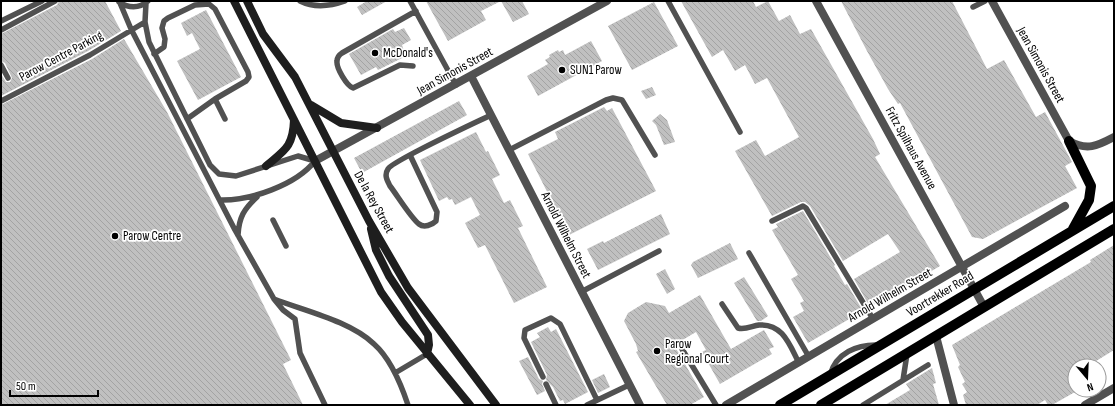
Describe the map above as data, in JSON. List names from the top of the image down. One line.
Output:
{"streets":{"main road":["De la Rey Street","Voortrekker Road"],"street":["Jean Simonis Street","Fritz Spilhaus Avenue","Arnold Wilhelm Street"],"lane":["Parow Centre Parking"]},"crossings":[["Jean Simonis Street","De la Rey Street"],["Jean Simonis Street","Arnold Wilhelm Street"],["Fritz Spilhaus Avenue","Arnold Wilhelm Street"],["Fritz Spilhaus Avenue","Voortrekker Road"]],"places":["McDonald's","SUN1 Parow","Parow Centre","Parow Regional Court"],"scale_bar":"50 m","north":"bottom"}
